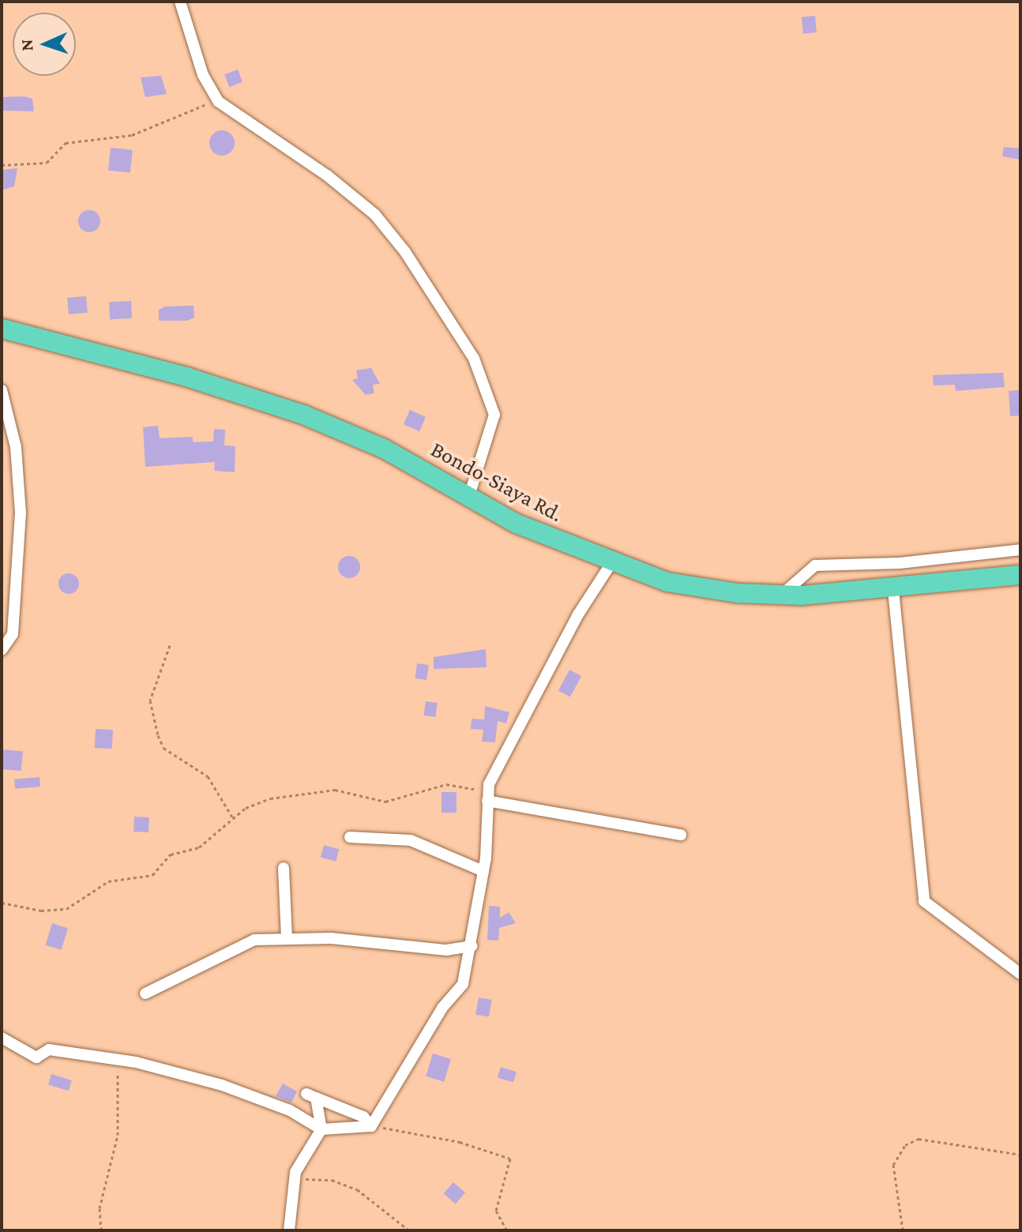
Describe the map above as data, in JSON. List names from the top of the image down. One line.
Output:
{"streets":{"highway":["Bondo-Siaya Rd."]},"north":"left"}
